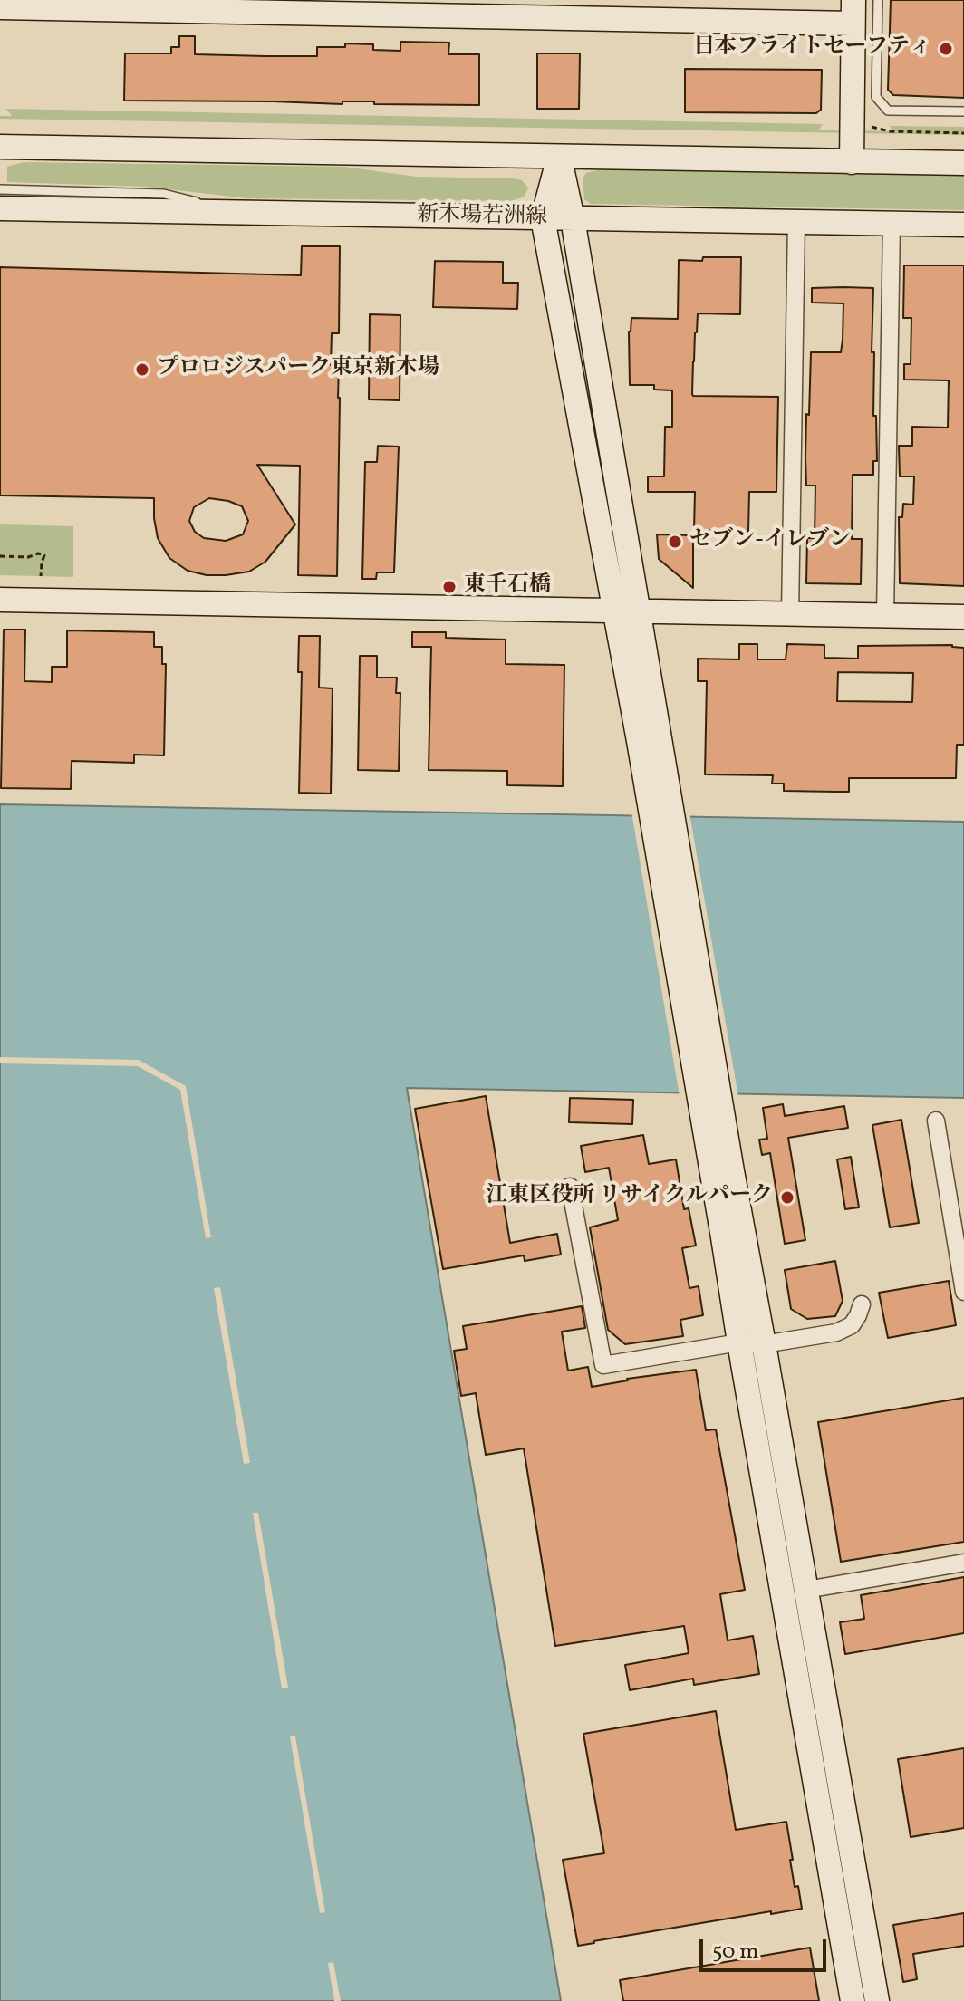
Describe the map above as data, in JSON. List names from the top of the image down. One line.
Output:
{"streets":{"street":["新木場若洲線"]},"places":["日本フライトセーフティ","プロロジスパーク東京新木場","セブン-イレブン","東千石橋","江東区役所 リサイクルパーク"],"scale_bar":"50 m"}
